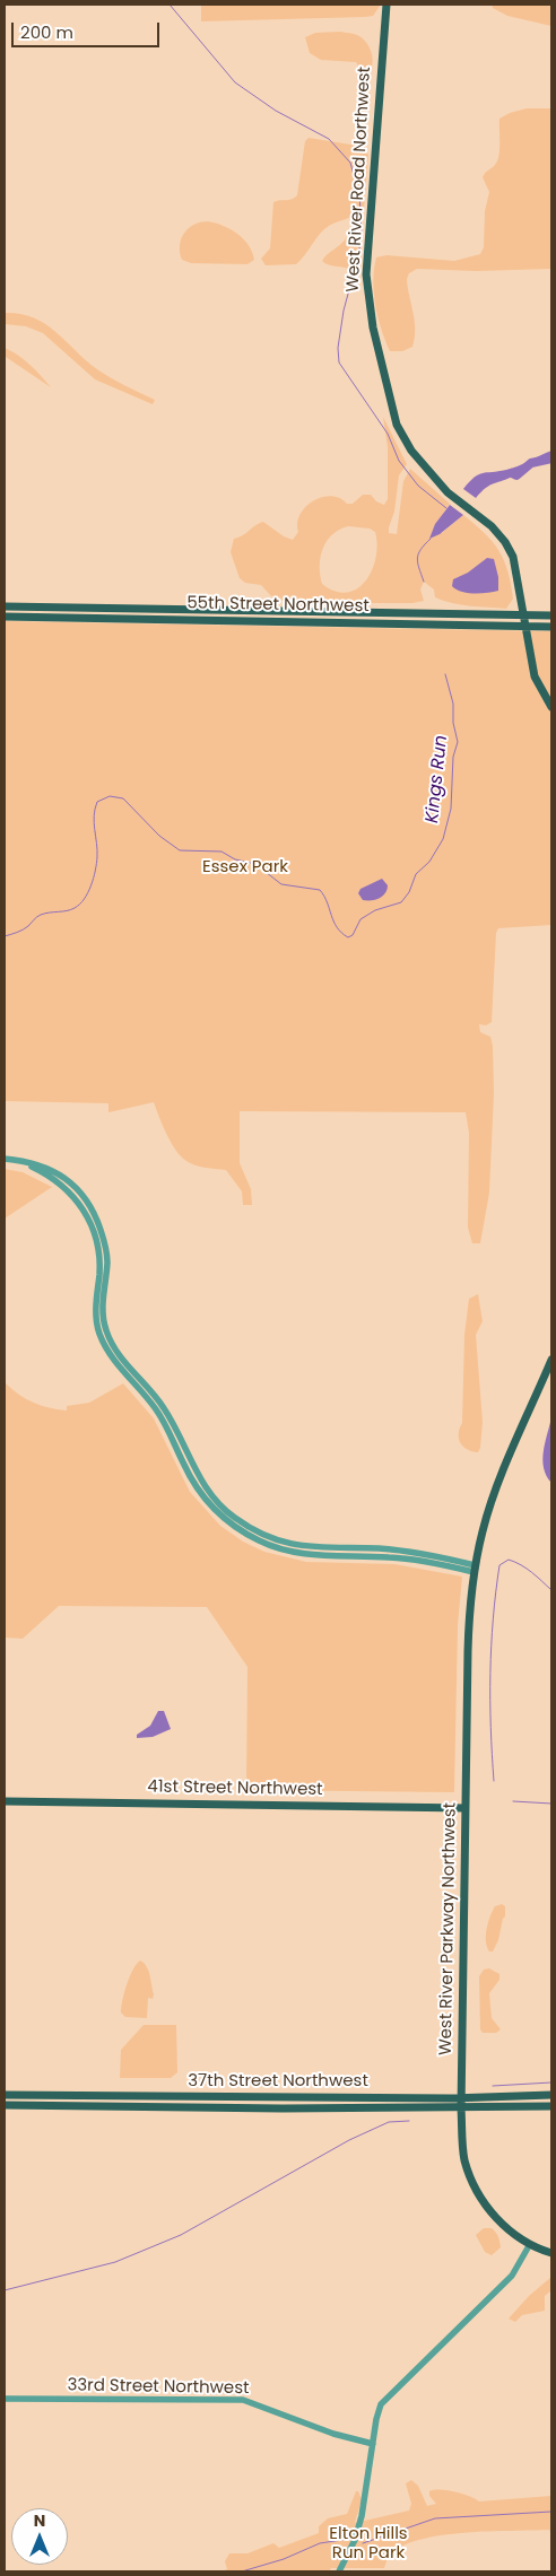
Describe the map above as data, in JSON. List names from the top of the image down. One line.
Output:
{"streets":{"main road":["West River Road Northwest","55th Street Northwest","41st Street Northwest","West River Parkway Northwest","37th Street Northwest"],"street":["33rd Street Northwest"]},"crossings":[["West River Road Northwest","55th Street Northwest"],["41st Street Northwest","West River Parkway Northwest"],["West River Parkway Northwest","37th Street Northwest"]],"water":["Kings Run"],"parks":["Essex Park","Elton Hills Run Park"],"scale_bar":"200 m","north":"top"}
